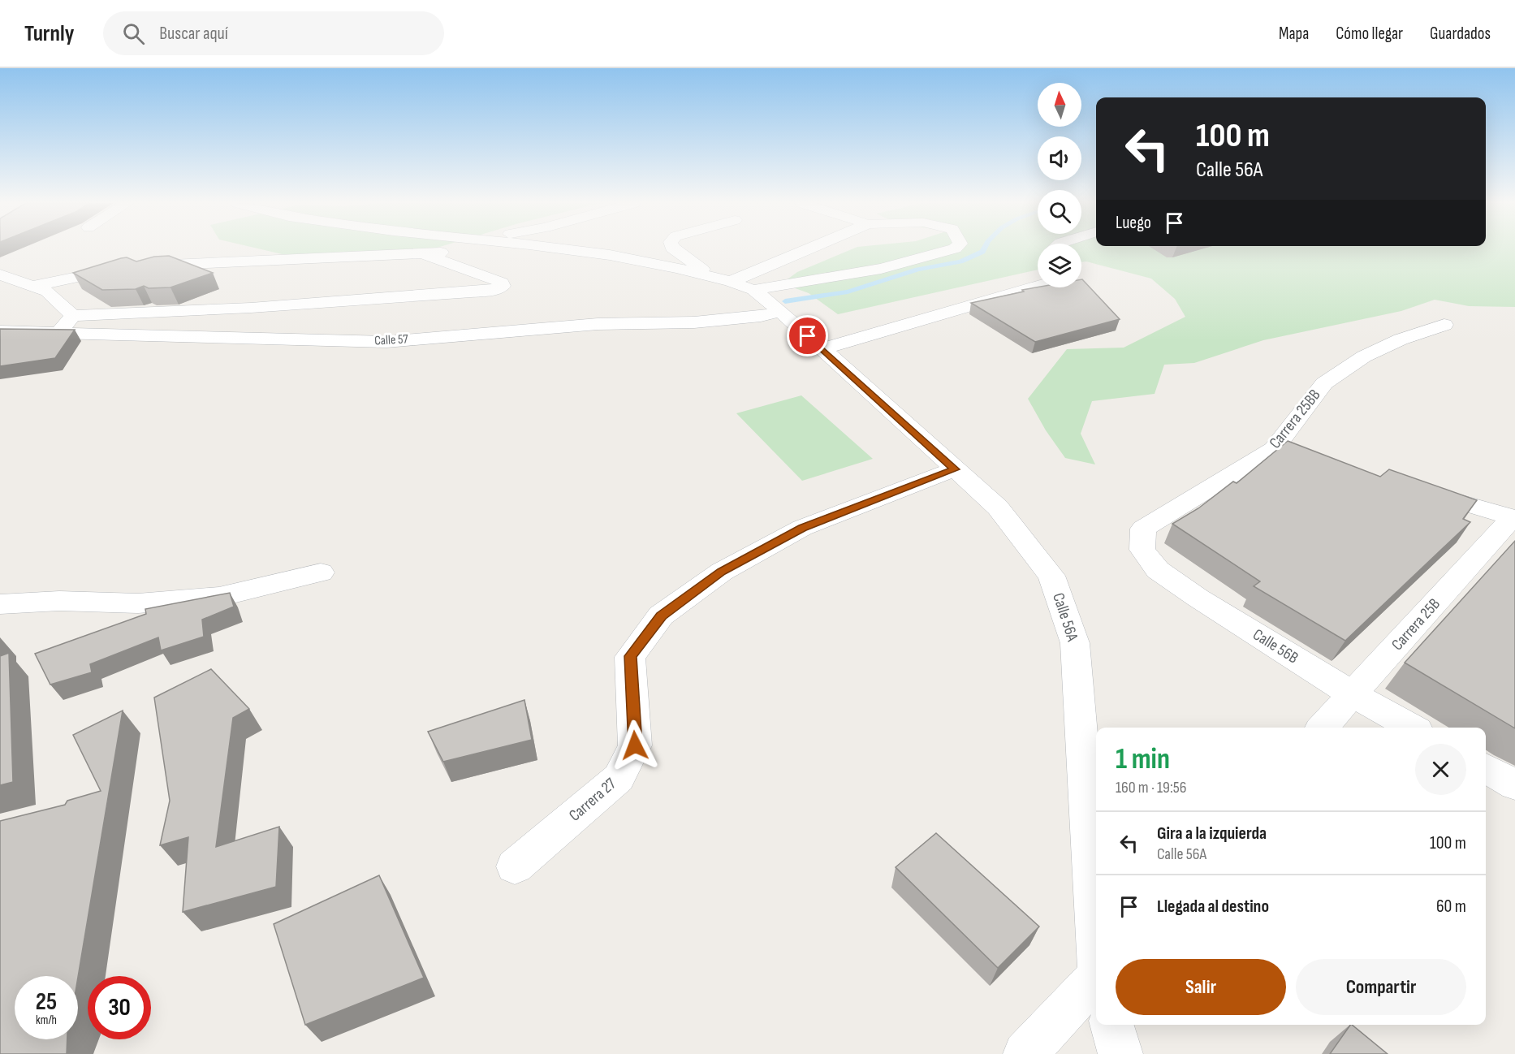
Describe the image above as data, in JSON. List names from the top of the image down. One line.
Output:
{"streets":{"street":["Calle 57","Carrera 25BB","Calle 56A","Carrera 25B","Calle 56B","Carrera 27"]},"crossings":[["Calle 57","Calle 56A"],["Carrera 25BB","Calle 56B"],["Calle 56A","Carrera 27"],["Carrera 25B","Calle 56B"]],"north":"top","page":{"header":"Turnly","search":"Buscar aquí","nav":["Mapa","Cómo llegar","Guardados"],"turn":["100 m","Calle 56A"],"then":"Luego","heading":["1 min","160 m · 19:56"],"list":[{"name":"Gira a la izquierda","note":"Calle 56A","value":"100 m"},{"name":"Llegada al destino","value":"60 m"}],"buttons":["Salir","Compartir"],"speed":"25 km/h","limit":"30"}}
